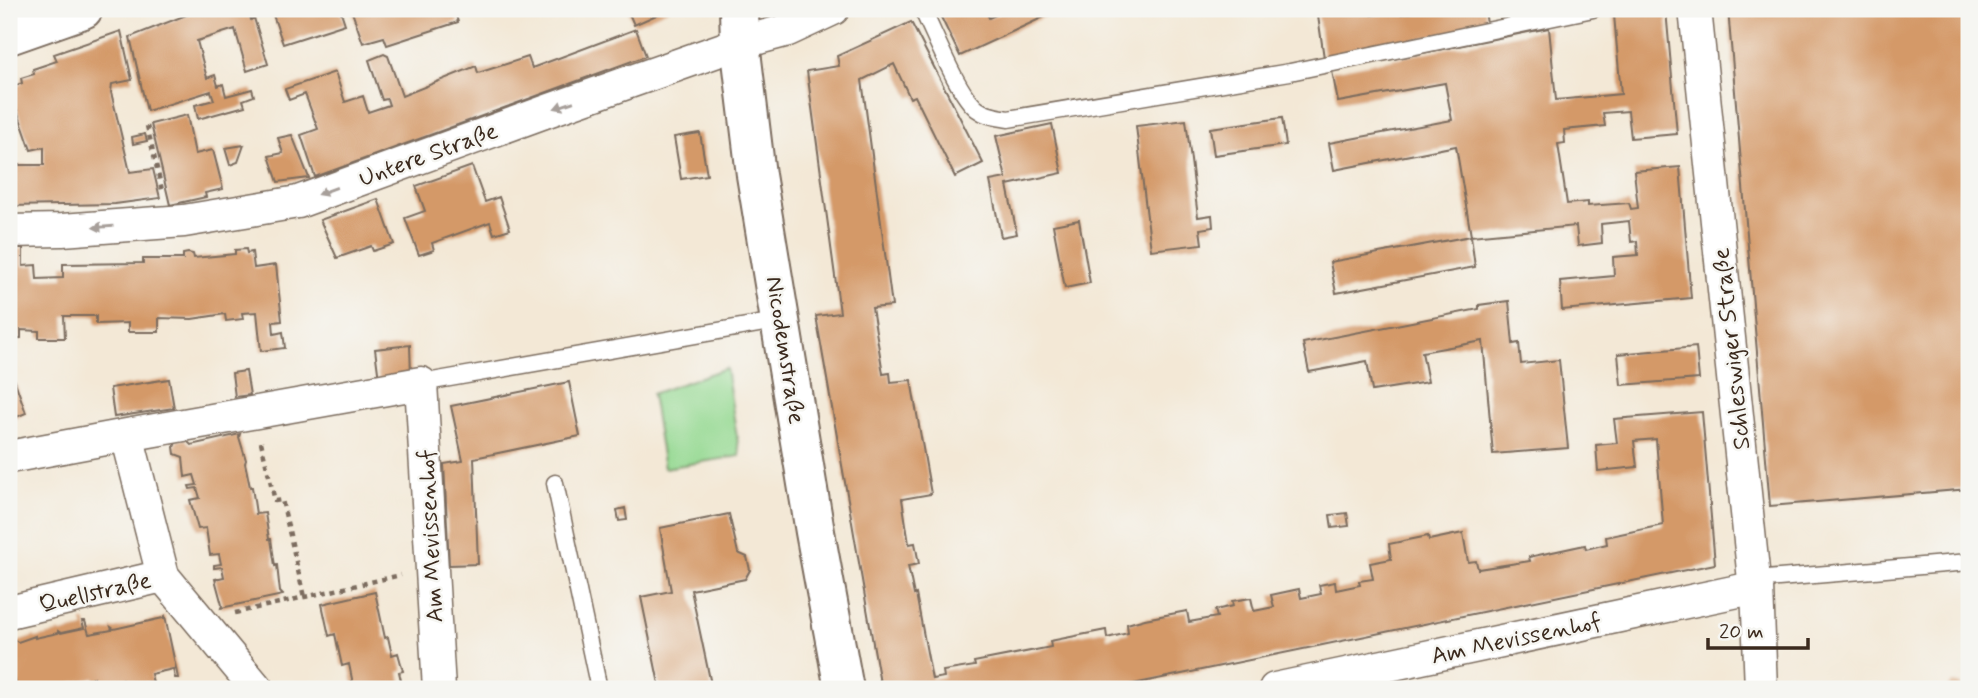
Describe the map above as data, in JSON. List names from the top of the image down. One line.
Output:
{"streets":{"main road":["Nicodemstraße"],"street":["Untere Straße","Schleswiger Straße","Am Mevissenhof","Quellstraße"]},"crossings":[["Untere Straße","Nicodemstraße"],["Schleswiger Straße","Am Mevissenhof"]],"scale_bar":"20 m"}
